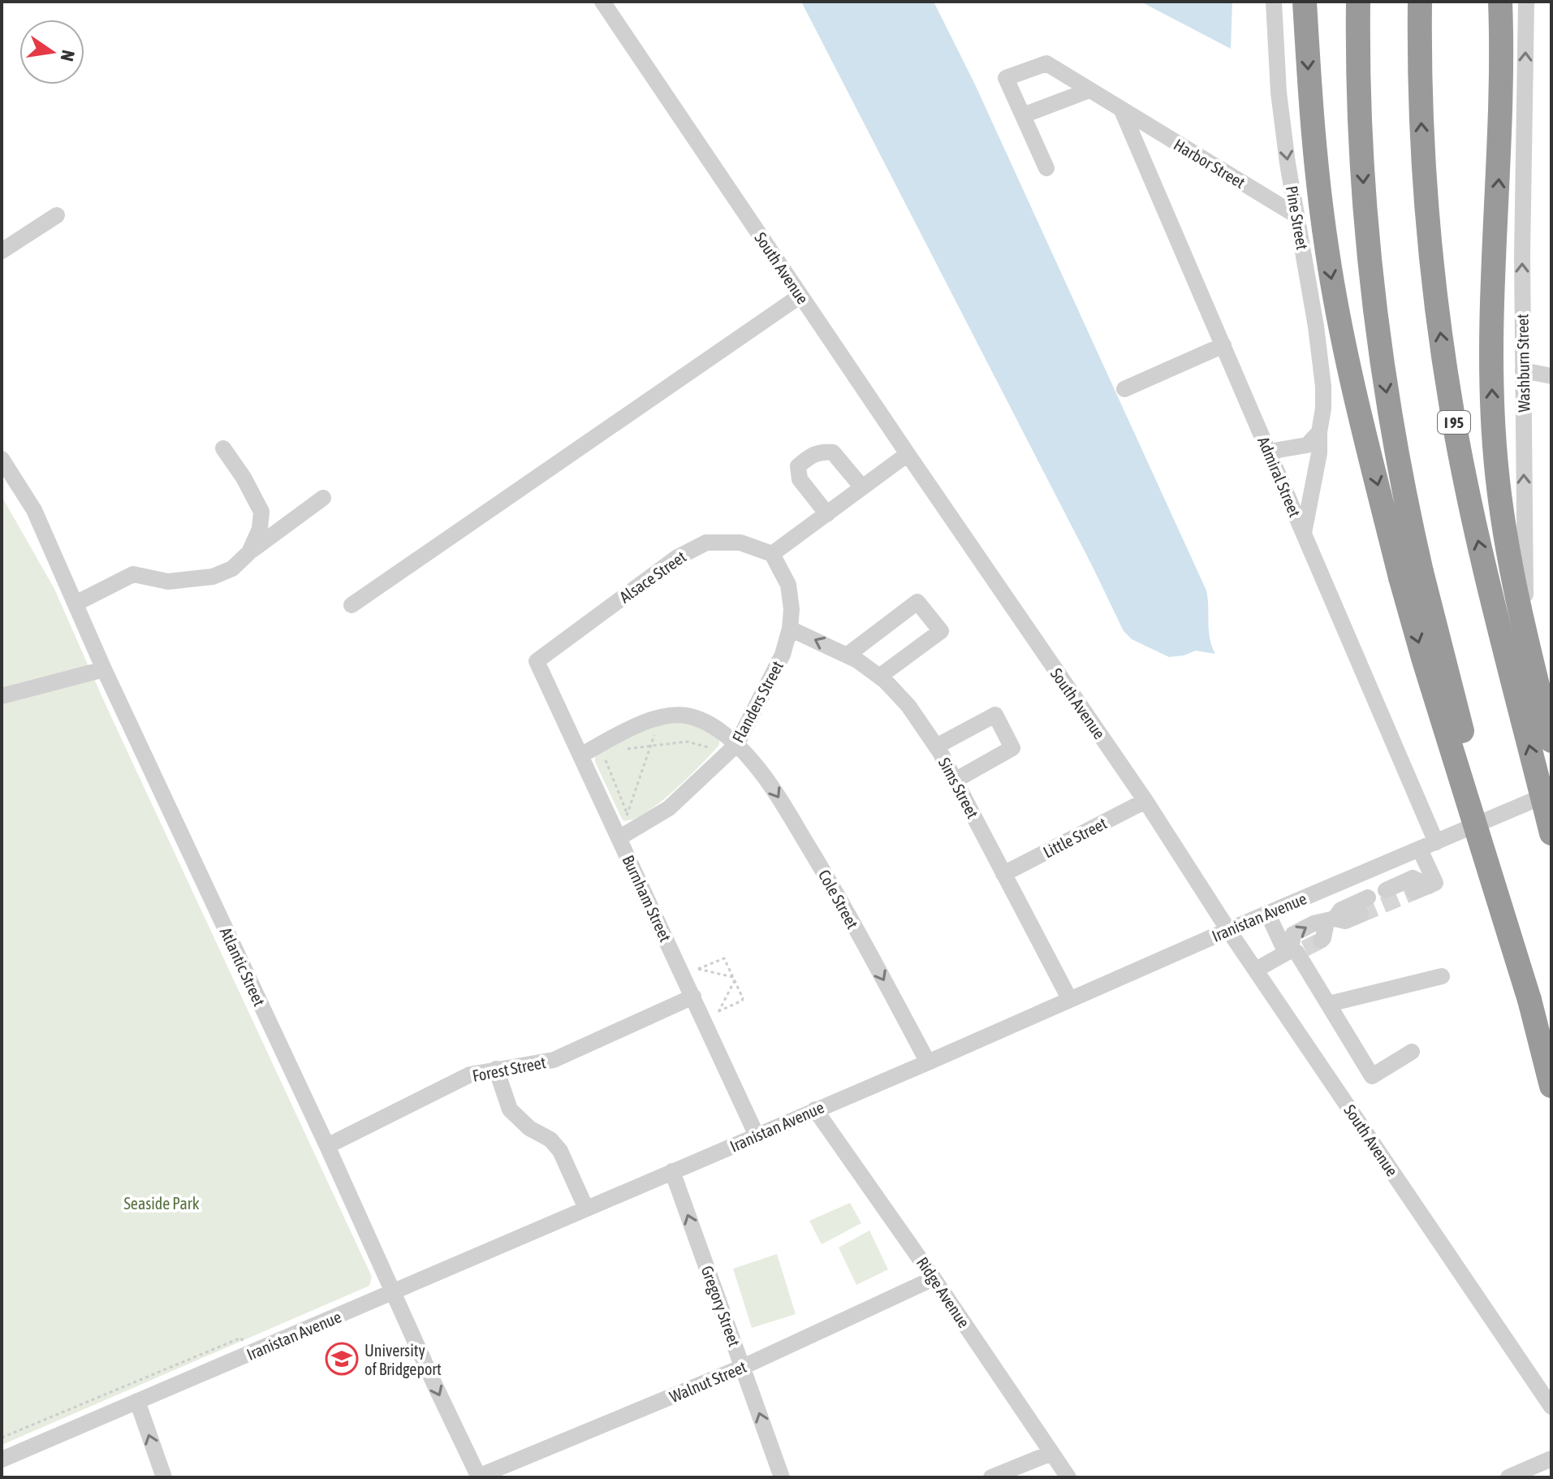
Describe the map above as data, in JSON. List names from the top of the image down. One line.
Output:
{"streets":{"highway":["I 95"],"street":["Harbor Street","Pine Street","South Avenue","Washburn Street","Admiral Street","Alsace Street","Flanders Street","Sims Street","Little Street","Burnham Street","Cole Street","Iranistan Avenue","Atlantic Street","Forest Street","Ridge Avenue","Gregory Street","Walnut Street"]},"crossings":[["Harbor Street","Pine Street"],["Harbor Street","Admiral Street"],["Pine Street","Admiral Street"],["South Avenue","Little Street"],["South Avenue","Iranistan Avenue"],["Admiral Street","Iranistan Avenue"],["Alsace Street","Flanders Street"],["Alsace Street","Burnham Street"],["Flanders Street","Sims Street"],["Flanders Street","Burnham Street"],["Flanders Street","Cole Street"],["Sims Street","Little Street"],["Sims Street","Iranistan Avenue"],["Burnham Street","Iranistan Avenue"],["Burnham Street","Forest Street"],["Cole Street","Iranistan Avenue"],["Iranistan Avenue","Atlantic Street"],["Iranistan Avenue","Ridge Avenue"],["Iranistan Avenue","Gregory Street"],["Atlantic Street","Forest Street"],["Atlantic Street","Walnut Street"],["Ridge Avenue","Walnut Street"],["Gregory Street","Walnut Street"]],"one_way":["Pine Street","Washburn Street","Cole Street","Gregory Street"],"parks":["Seaside Park"],"places":{"school or university":["University of Bridgeport"]},"north":"right"}
